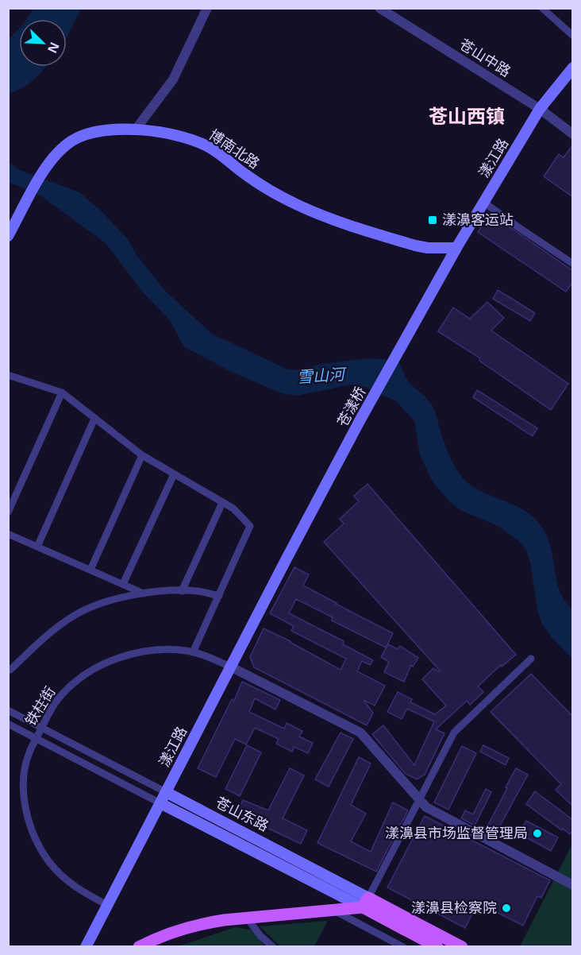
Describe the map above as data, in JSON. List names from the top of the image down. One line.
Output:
{"streets":{"main road":["博南北路","漾江路","苍漾桥","苍山东路"],"street":["苍山中路","铁柱街"]},"crossings":[["苍山中路","漾江路"],["博南北路","漾江路"],["漾江路","苍漾桥"],["漾江路","铁柱街"],["漾江路","苍山东路"],["铁柱街","苍山东路"]],"districts":["苍山西镇"],"water":["雪山河"],"places":{"transit":["漾濞客运站"],"other":["漾濞县市场监督管理局","漾濞县检察院"]},"north":"bottom right"}
